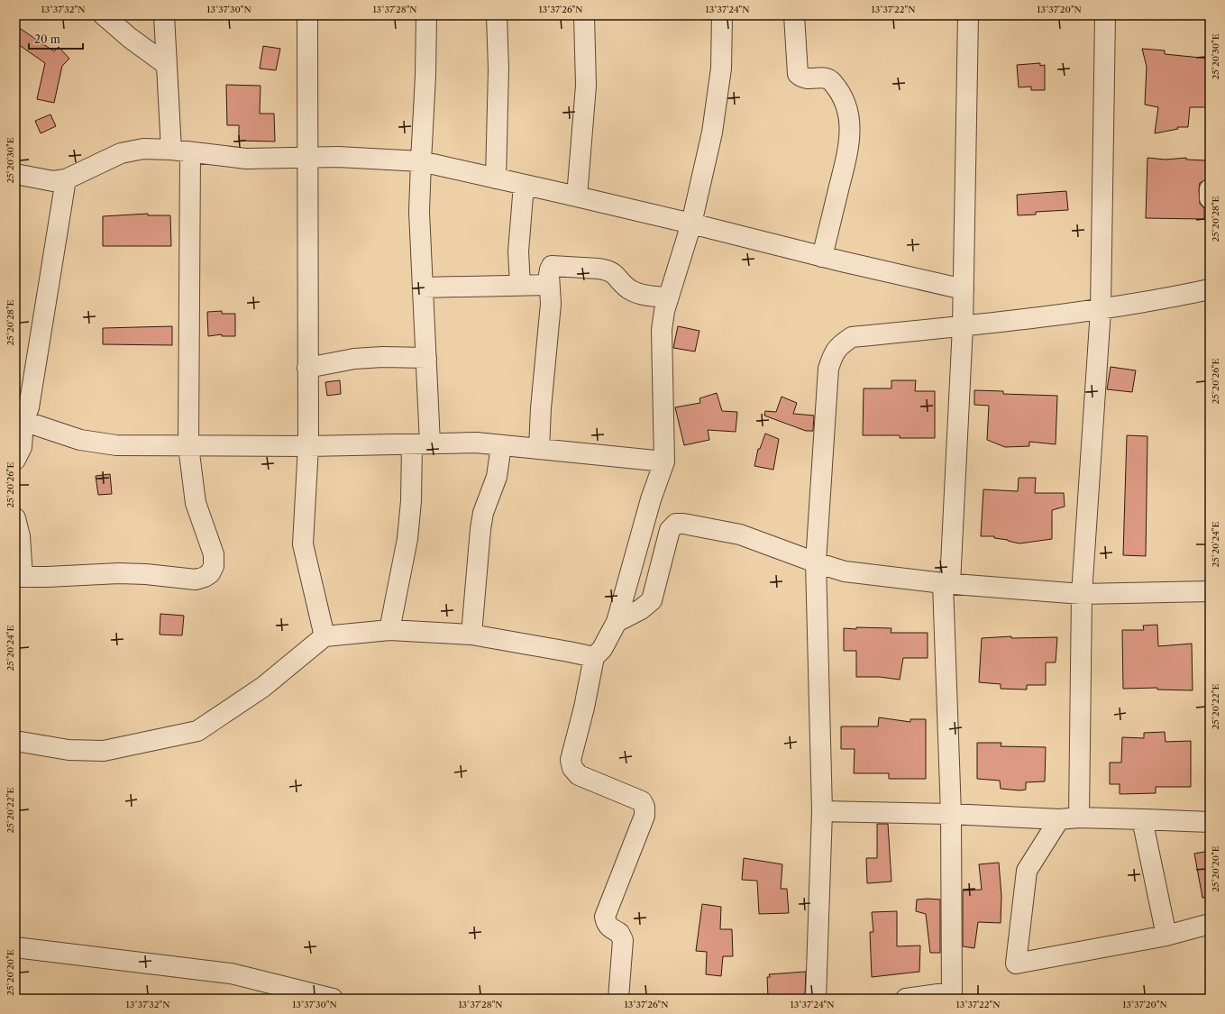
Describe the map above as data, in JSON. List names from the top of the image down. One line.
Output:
{"scale_bar":"20 m","coordinates":["13°37'32\"N","13°37'30\"N","13°37'28\"N","13°37'26\"N","13°37'24\"N","13°37'22\"N","13°37'20\"N","25°20'30\"E","25°20'28\"E","25°20'26\"E","25°20'24\"E","25°20'22\"E","25°20'20\"E"]}
